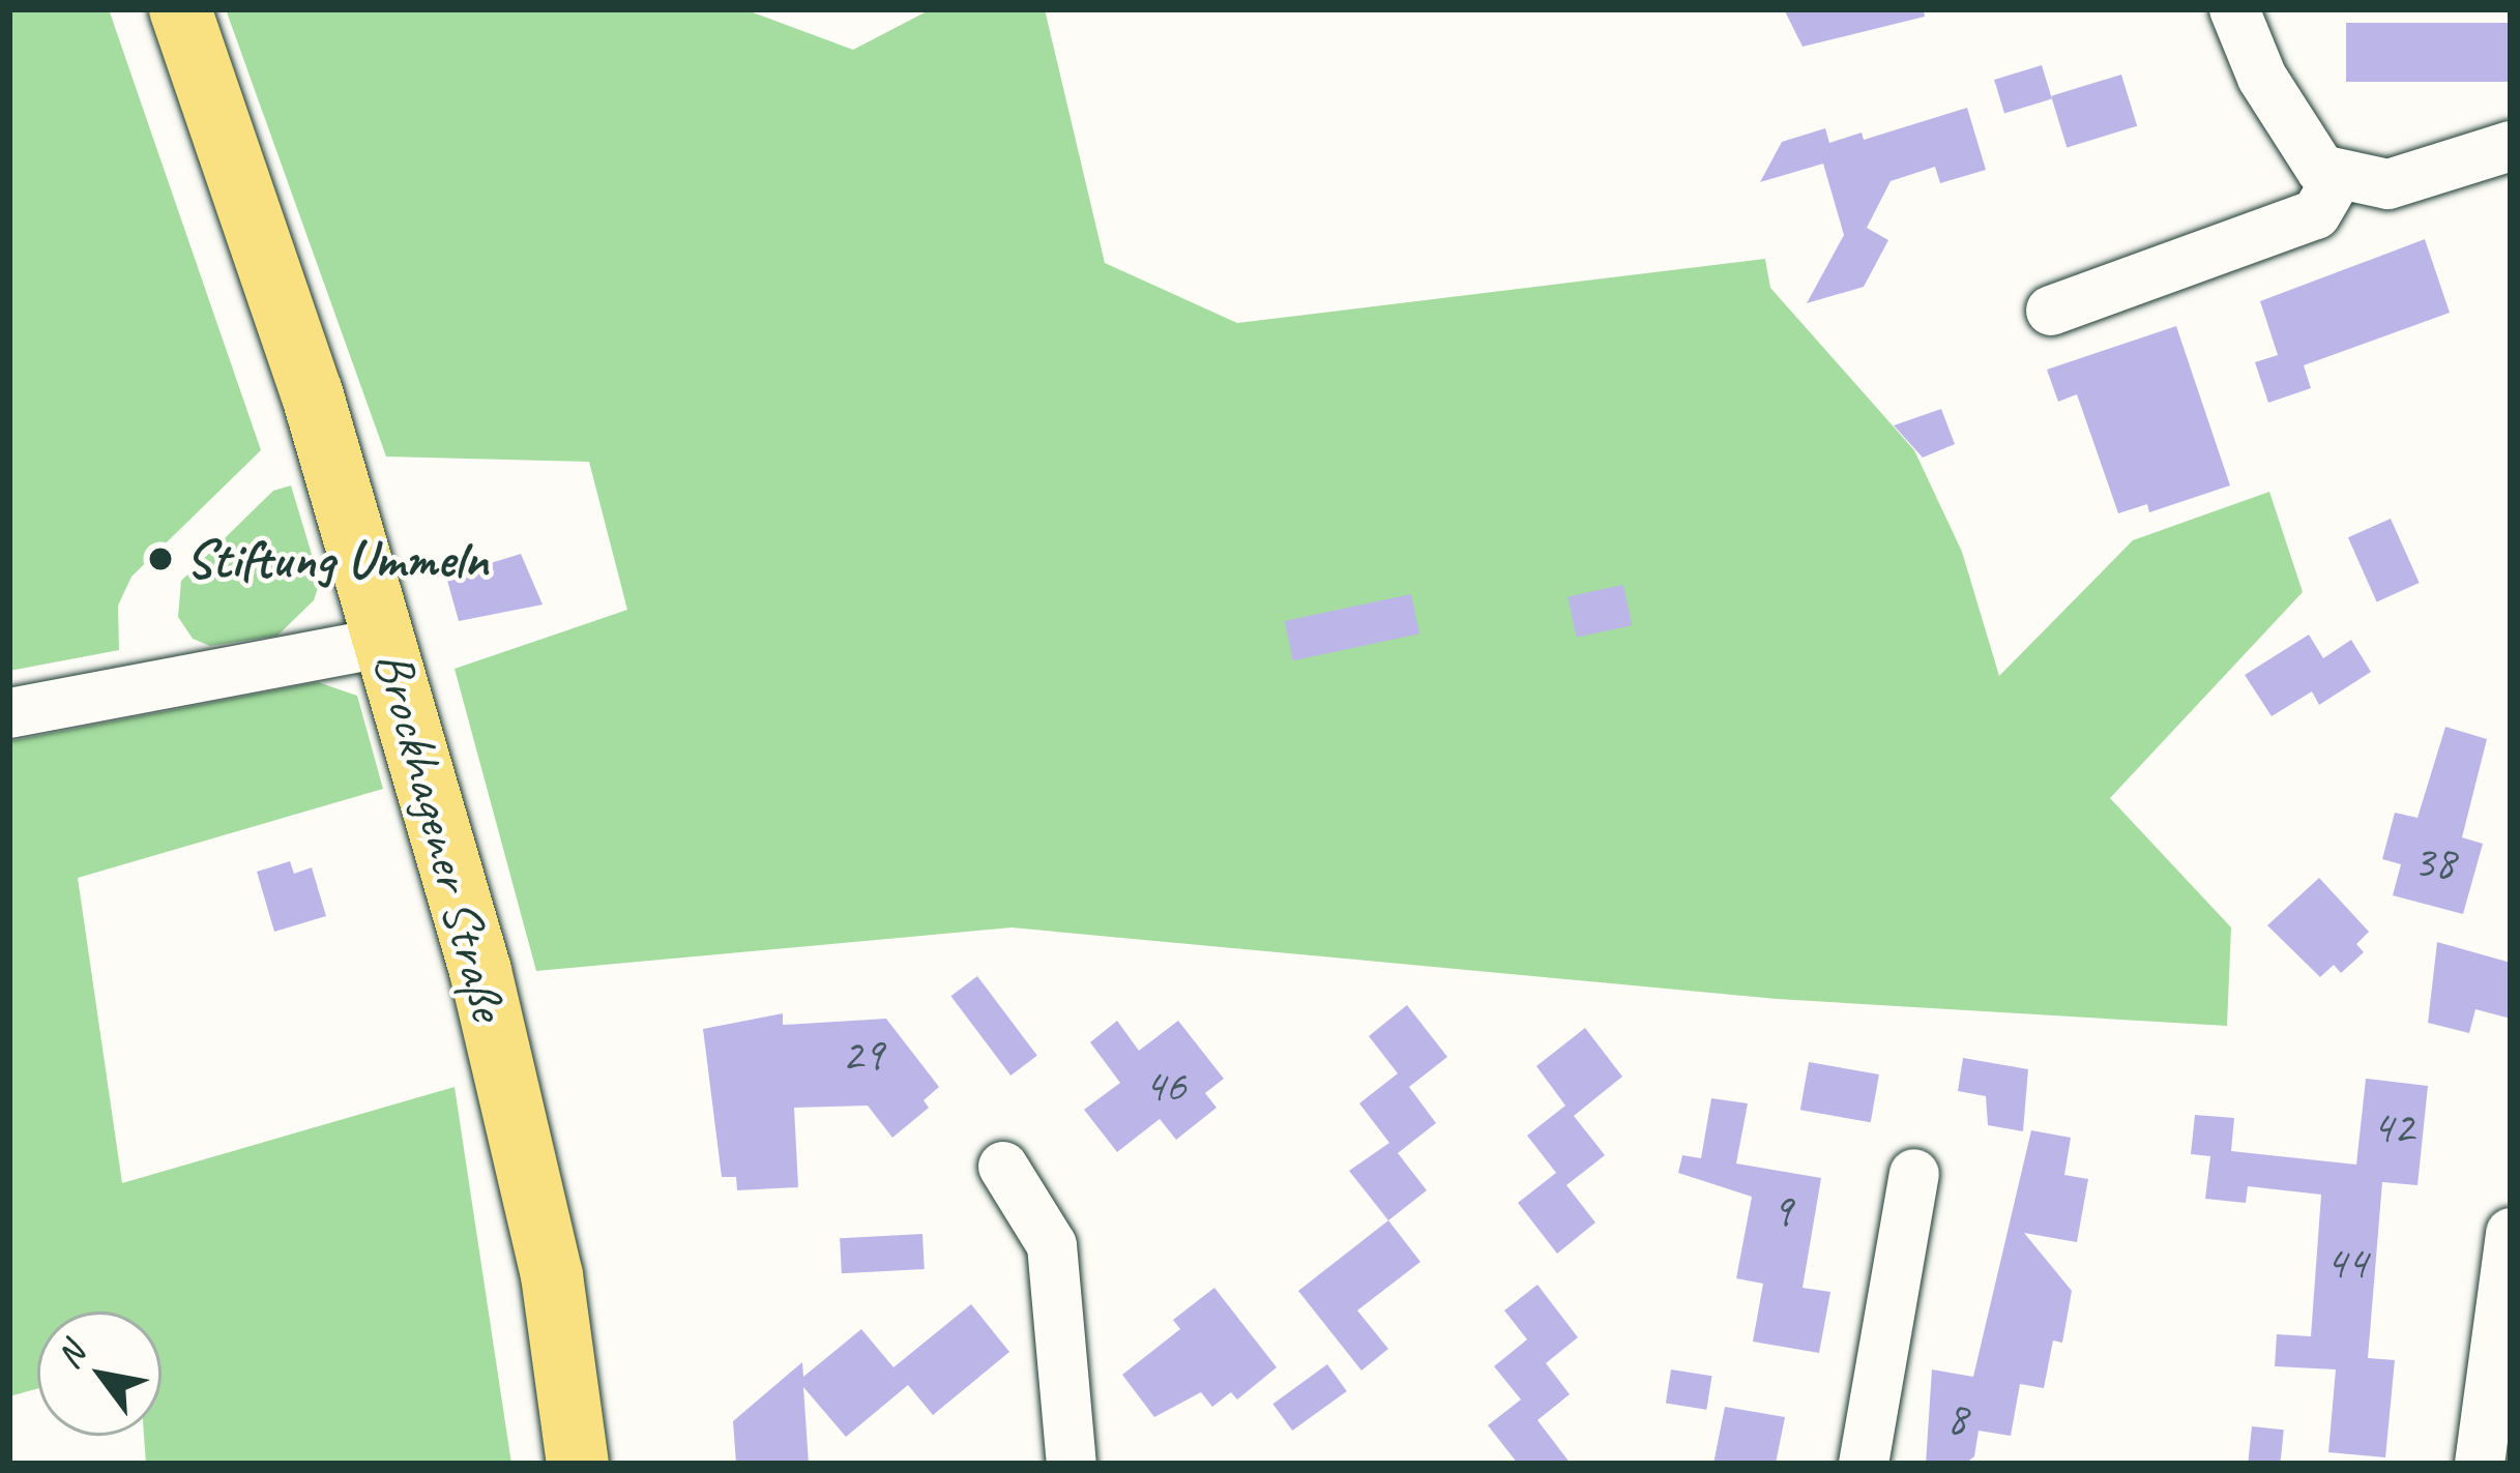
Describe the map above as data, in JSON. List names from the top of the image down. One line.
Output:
{"streets":{"main road":["Brockhagener Straße"]},"places":["Stiftung Ummeln"],"house_numbers":["38","29","46","42","9","44","8"],"north":"top left"}
